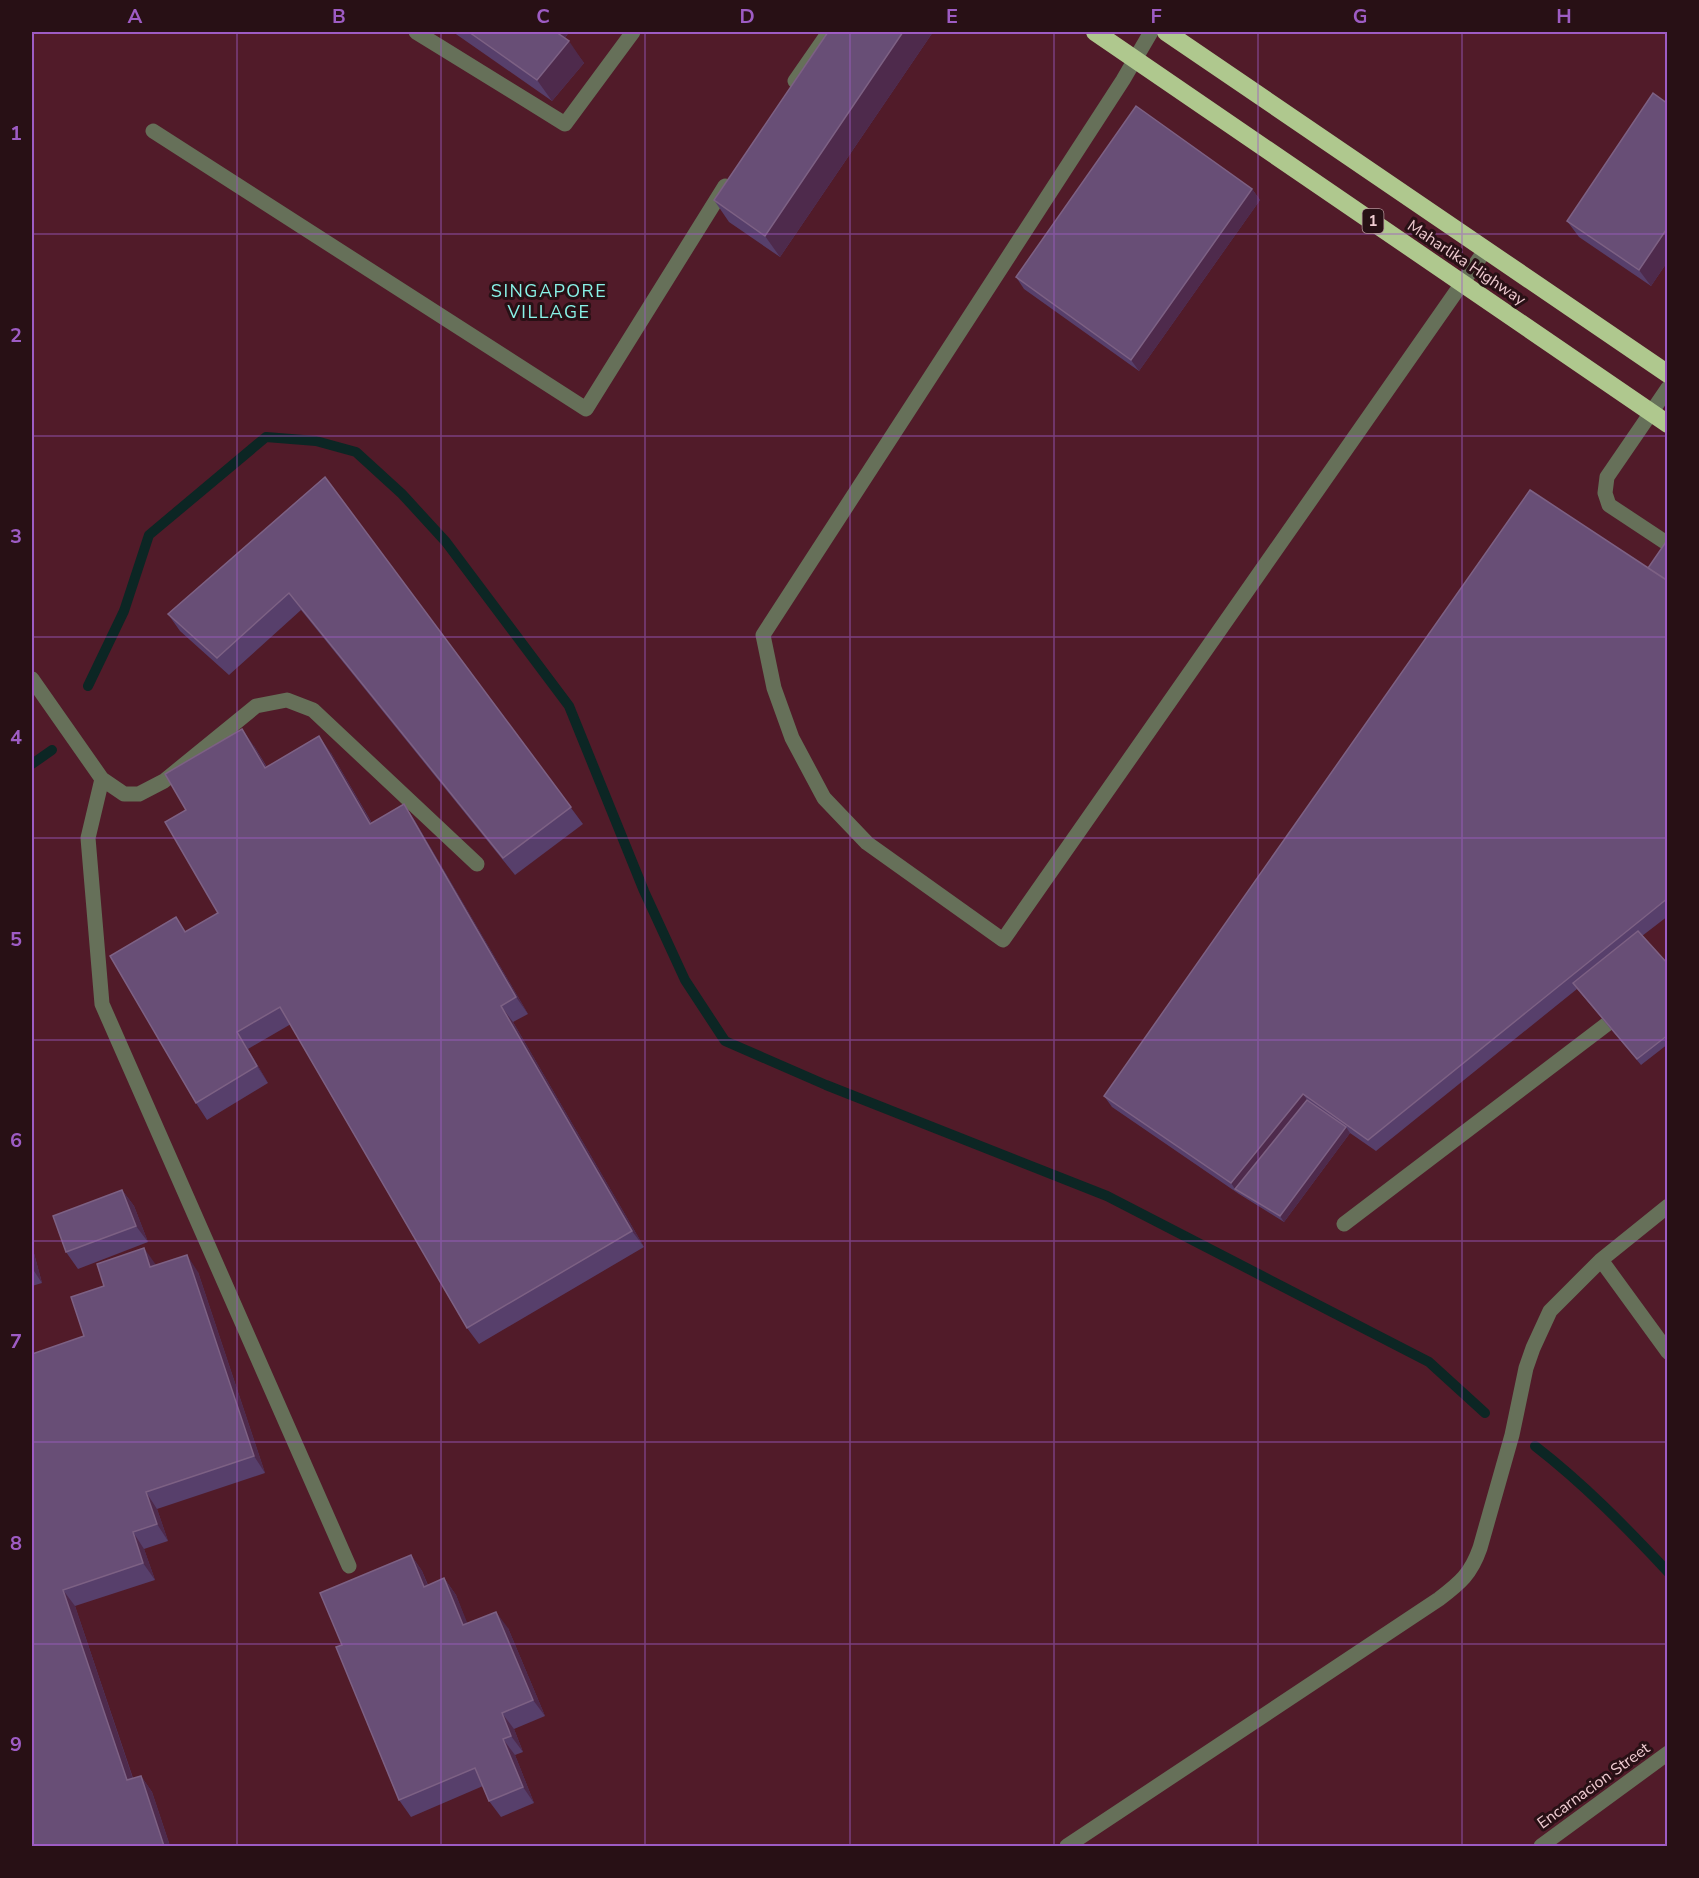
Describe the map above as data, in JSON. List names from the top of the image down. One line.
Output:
{"streets":{"highway":["1","Maharlika Highway"],"street":["Encarnacion Street"]},"districts":["SINGAPORE VILLAGE"],"grid":{"columns":["A","B","C","D","E","F","G","H"],"rows":["1","2","3","4","5","6","7","8","9"]}}
